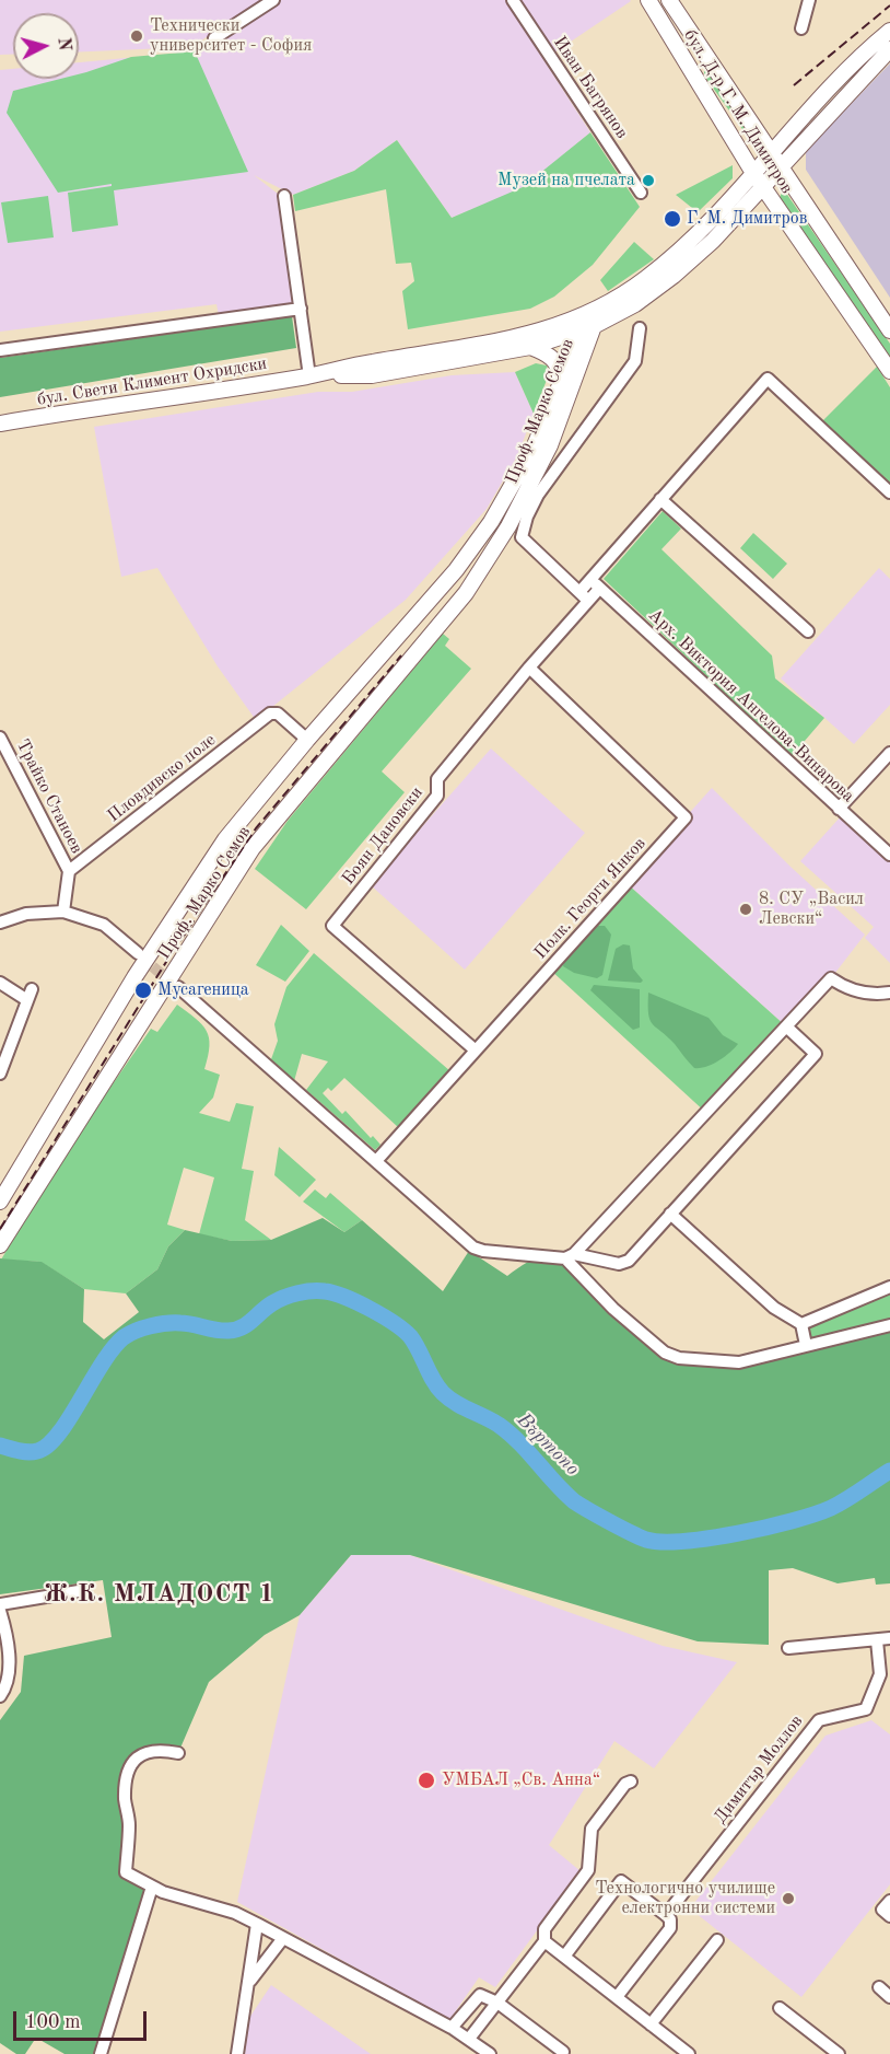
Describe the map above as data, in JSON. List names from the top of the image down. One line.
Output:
{"streets":{"main road":["бул. Д-р Г. М. Димитров","бул. Свети Климент Охридски","Проф. Марко Семов"],"street":["Иван Багрянов","Арх. Виктория Ангелова-Винарова","Пловдивско поле","Трайко Станоев","Боян Дановски","Полк. Георги Янков","Димитър Моллов"]},"crossings":[["бул. Д-р Г. М. Димитров","бул. Свети Климент Охридски"],["бул. Свети Климент Охридски","Проф. Марко Семов"],["Проф. Марко Семов","Пловдивско поле"],["Арх. Виктория Ангелова-Винарова","Боян Дановски"],["Пловдивско поле","Трайко Станоев"],["Боян Дановски","Полк. Георги Янков"]],"districts":["Ж.К. МЛАДОСТ 1"],"water":["Въртопо"],"places":["Технически университет - София","Музей на пчелата","Г. М. Димитров","8. СУ „Васил Левски“","Мусагеница","УМБАЛ „Св. Анна“","Технологично училище електронни системи"],"scale_bar":"100 m","north":"right"}
